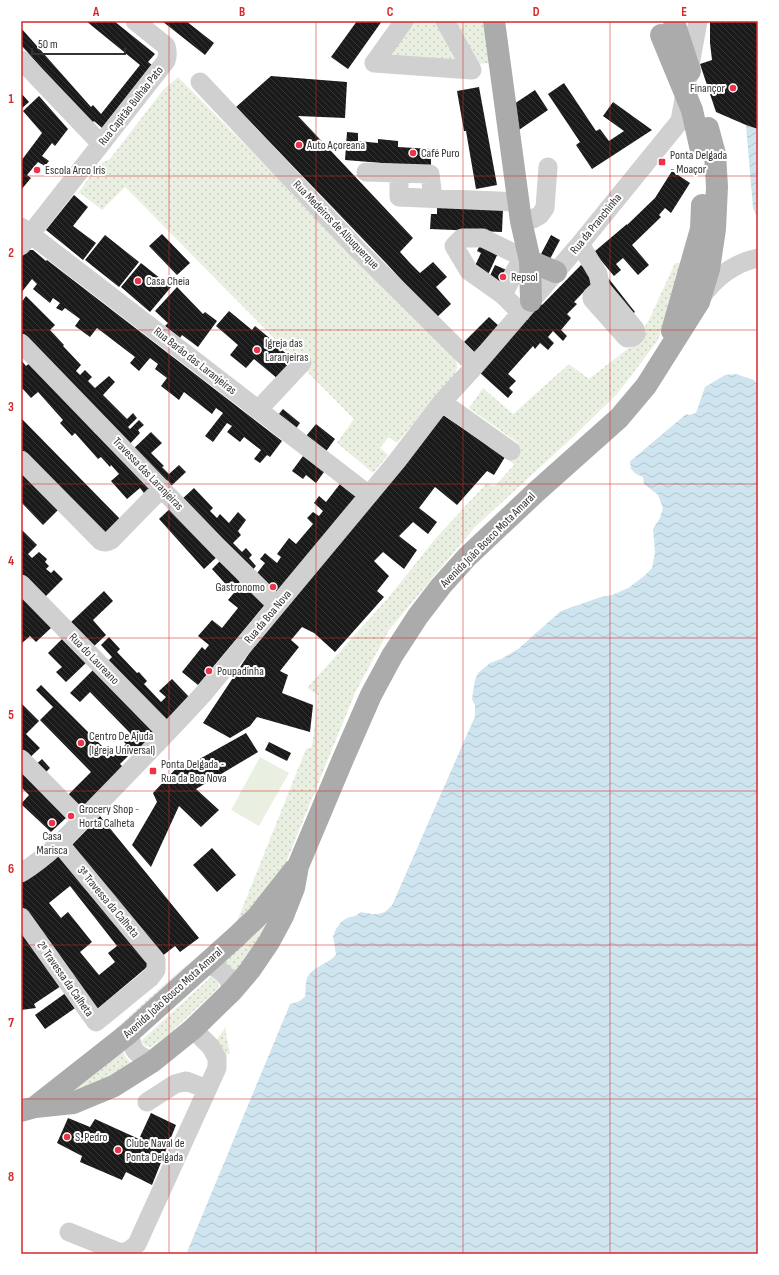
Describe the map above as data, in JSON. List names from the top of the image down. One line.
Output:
{"streets":{"main road":["Avenida João Bosco Mota Amaral"],"street":["Rua Capitão Bulhão Pato","Rua da Pranchinha","Rua Medeiros de Albuquerque","Rua Barão das Laranjeiras","Travessa das Laranjeiras","Rua da Boa Nova","Rua do Laureano","3ª Travessa da Calheta","2ª Travessa da Calheta"]},"crossings":[["Rua Capitão Bulhão Pato","Rua Barão das Laranjeiras"],["Rua da Pranchinha","Rua Medeiros de Albuquerque"],["Rua da Pranchinha","Rua da Boa Nova"],["Rua Barão das Laranjeiras","Rua da Boa Nova"],["Travessa das Laranjeiras","Rua da Boa Nova"],["Rua da Boa Nova","Rua do Laureano"],["Rua da Boa Nova","3ª Travessa da Calheta"],["3ª Travessa da Calheta","2ª Travessa da Calheta"]],"places":{"other":["Finançor","Auto Açoreana","Café Puro","Escola Arco Iris","Repsol","Casa Cheia","Igreja das Laranjeiras","Gastronomo","Poupadinha","Centro De Ajuda (Igreja Universal)","Grocery Shop - Horta Calheta","Casa Marisca","S. Pedro","Clube Naval de Ponta Delgada"],"transit":["Ponta Delgada - Moaçor","Ponta Delgada - Rua da Boa Nova"]},"scale_bar":"50 m","grid":{"columns":["A","B","C","D","E"],"rows":["1","2","3","4","5","6","7","8"]}}
